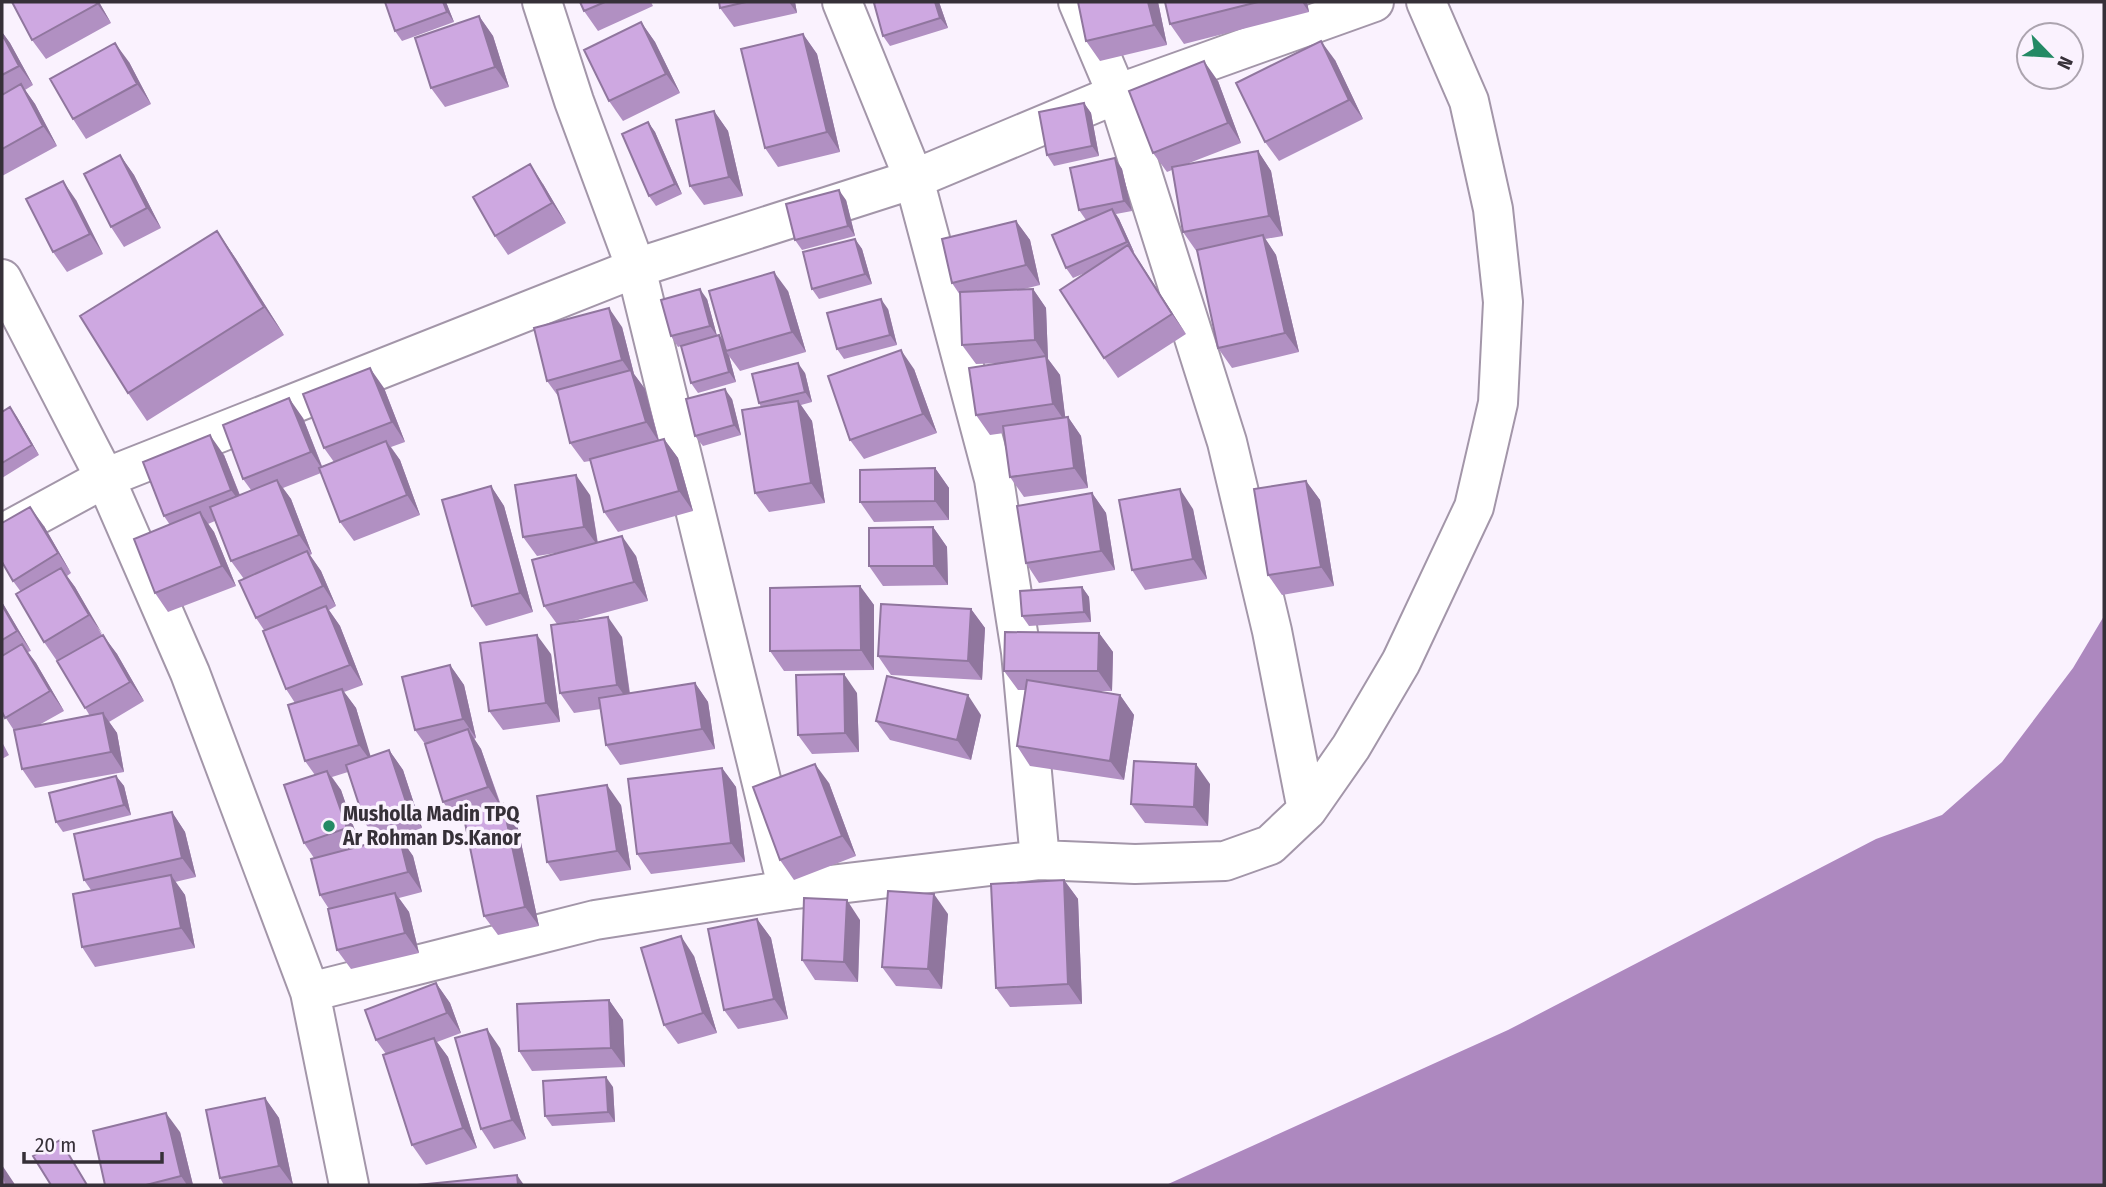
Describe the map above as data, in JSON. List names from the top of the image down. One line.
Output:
{"places":["Musholla Madin TPQ Ar Rohman Ds.Kanor"],"scale_bar":"20 m","north":"bottom right"}
